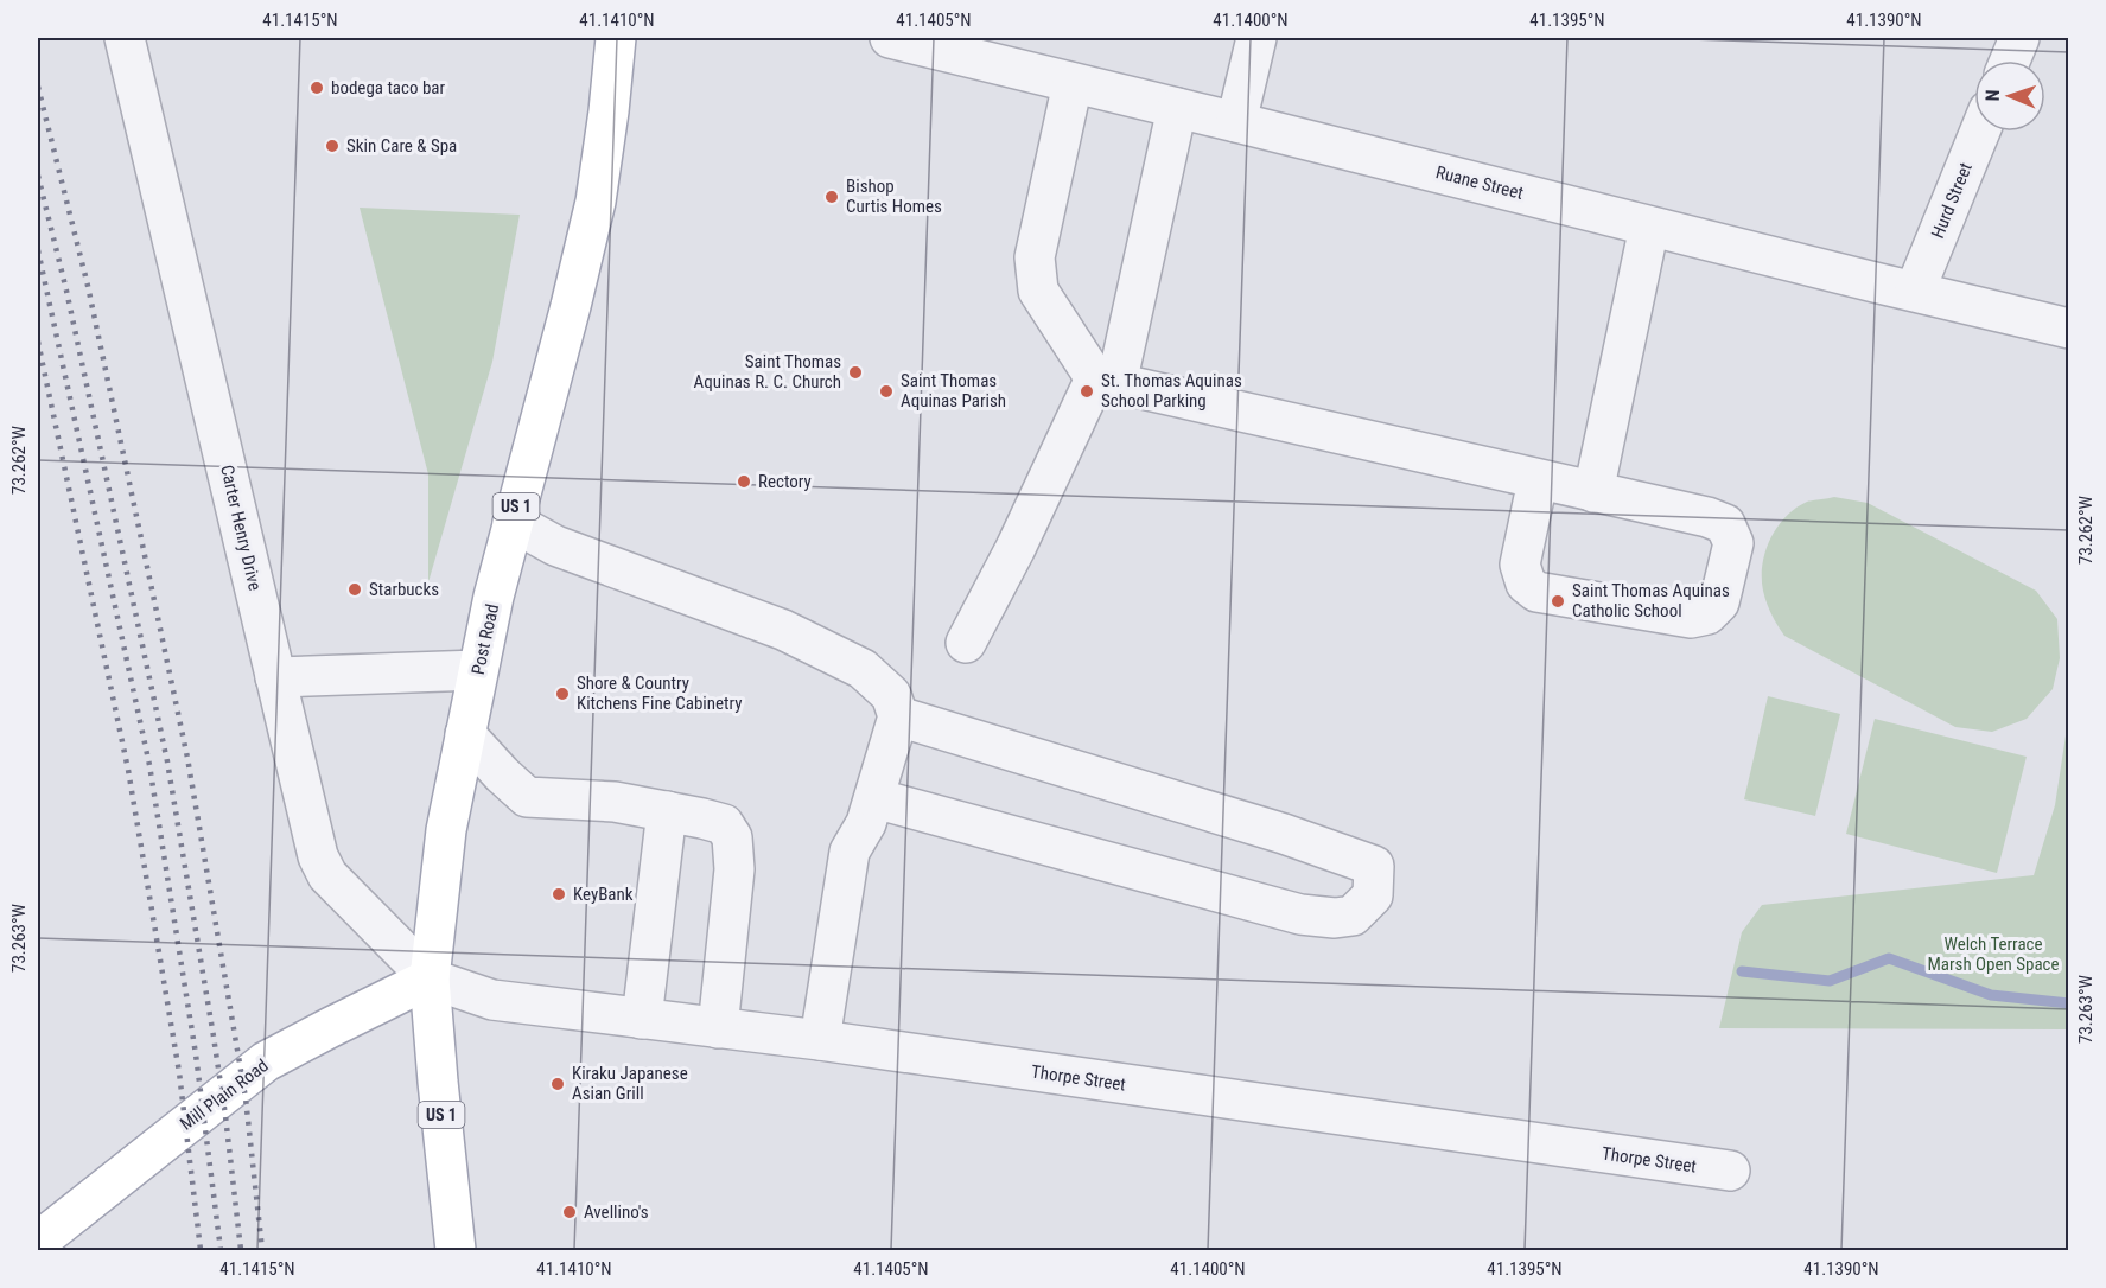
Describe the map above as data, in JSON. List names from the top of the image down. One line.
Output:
{"streets":{"main road":["US 1","Post Road","Mill Plain Road"],"street":["Ruane Street","Hurd Street","Carter Henry Drive","Thorpe Street"]},"crossings":[["Ruane Street","Hurd Street"],["Carter Henry Drive","Post Road"],["Carter Henry Drive","Thorpe Street"],["Carter Henry Drive","Mill Plain Road"],["Post Road","Thorpe Street"],["Post Road","Mill Plain Road"],["Thorpe Street","Mill Plain Road"]],"parks":["Welch Terrace Marsh Open Space"],"places":["bodega taco bar","Skin Care & Spa","Bishop Curtis Homes","Saint Thomas Aquinas R. C. Church","Saint Thomas Aquinas Parish","St. Thomas Aquinas School Parking","Rectory","Starbucks","Saint Thomas Aquinas Catholic School","Shore & Country Kitchens Fine Cabinetry","KeyBank","Kiraku Japanese Asian Grill","Avellino's"],"north":"left","coordinates":["41.1415°N","41.1410°N","41.1405°N","41.1400°N","41.1395°N","41.1390°N","73.262°W","73.263°W"]}
